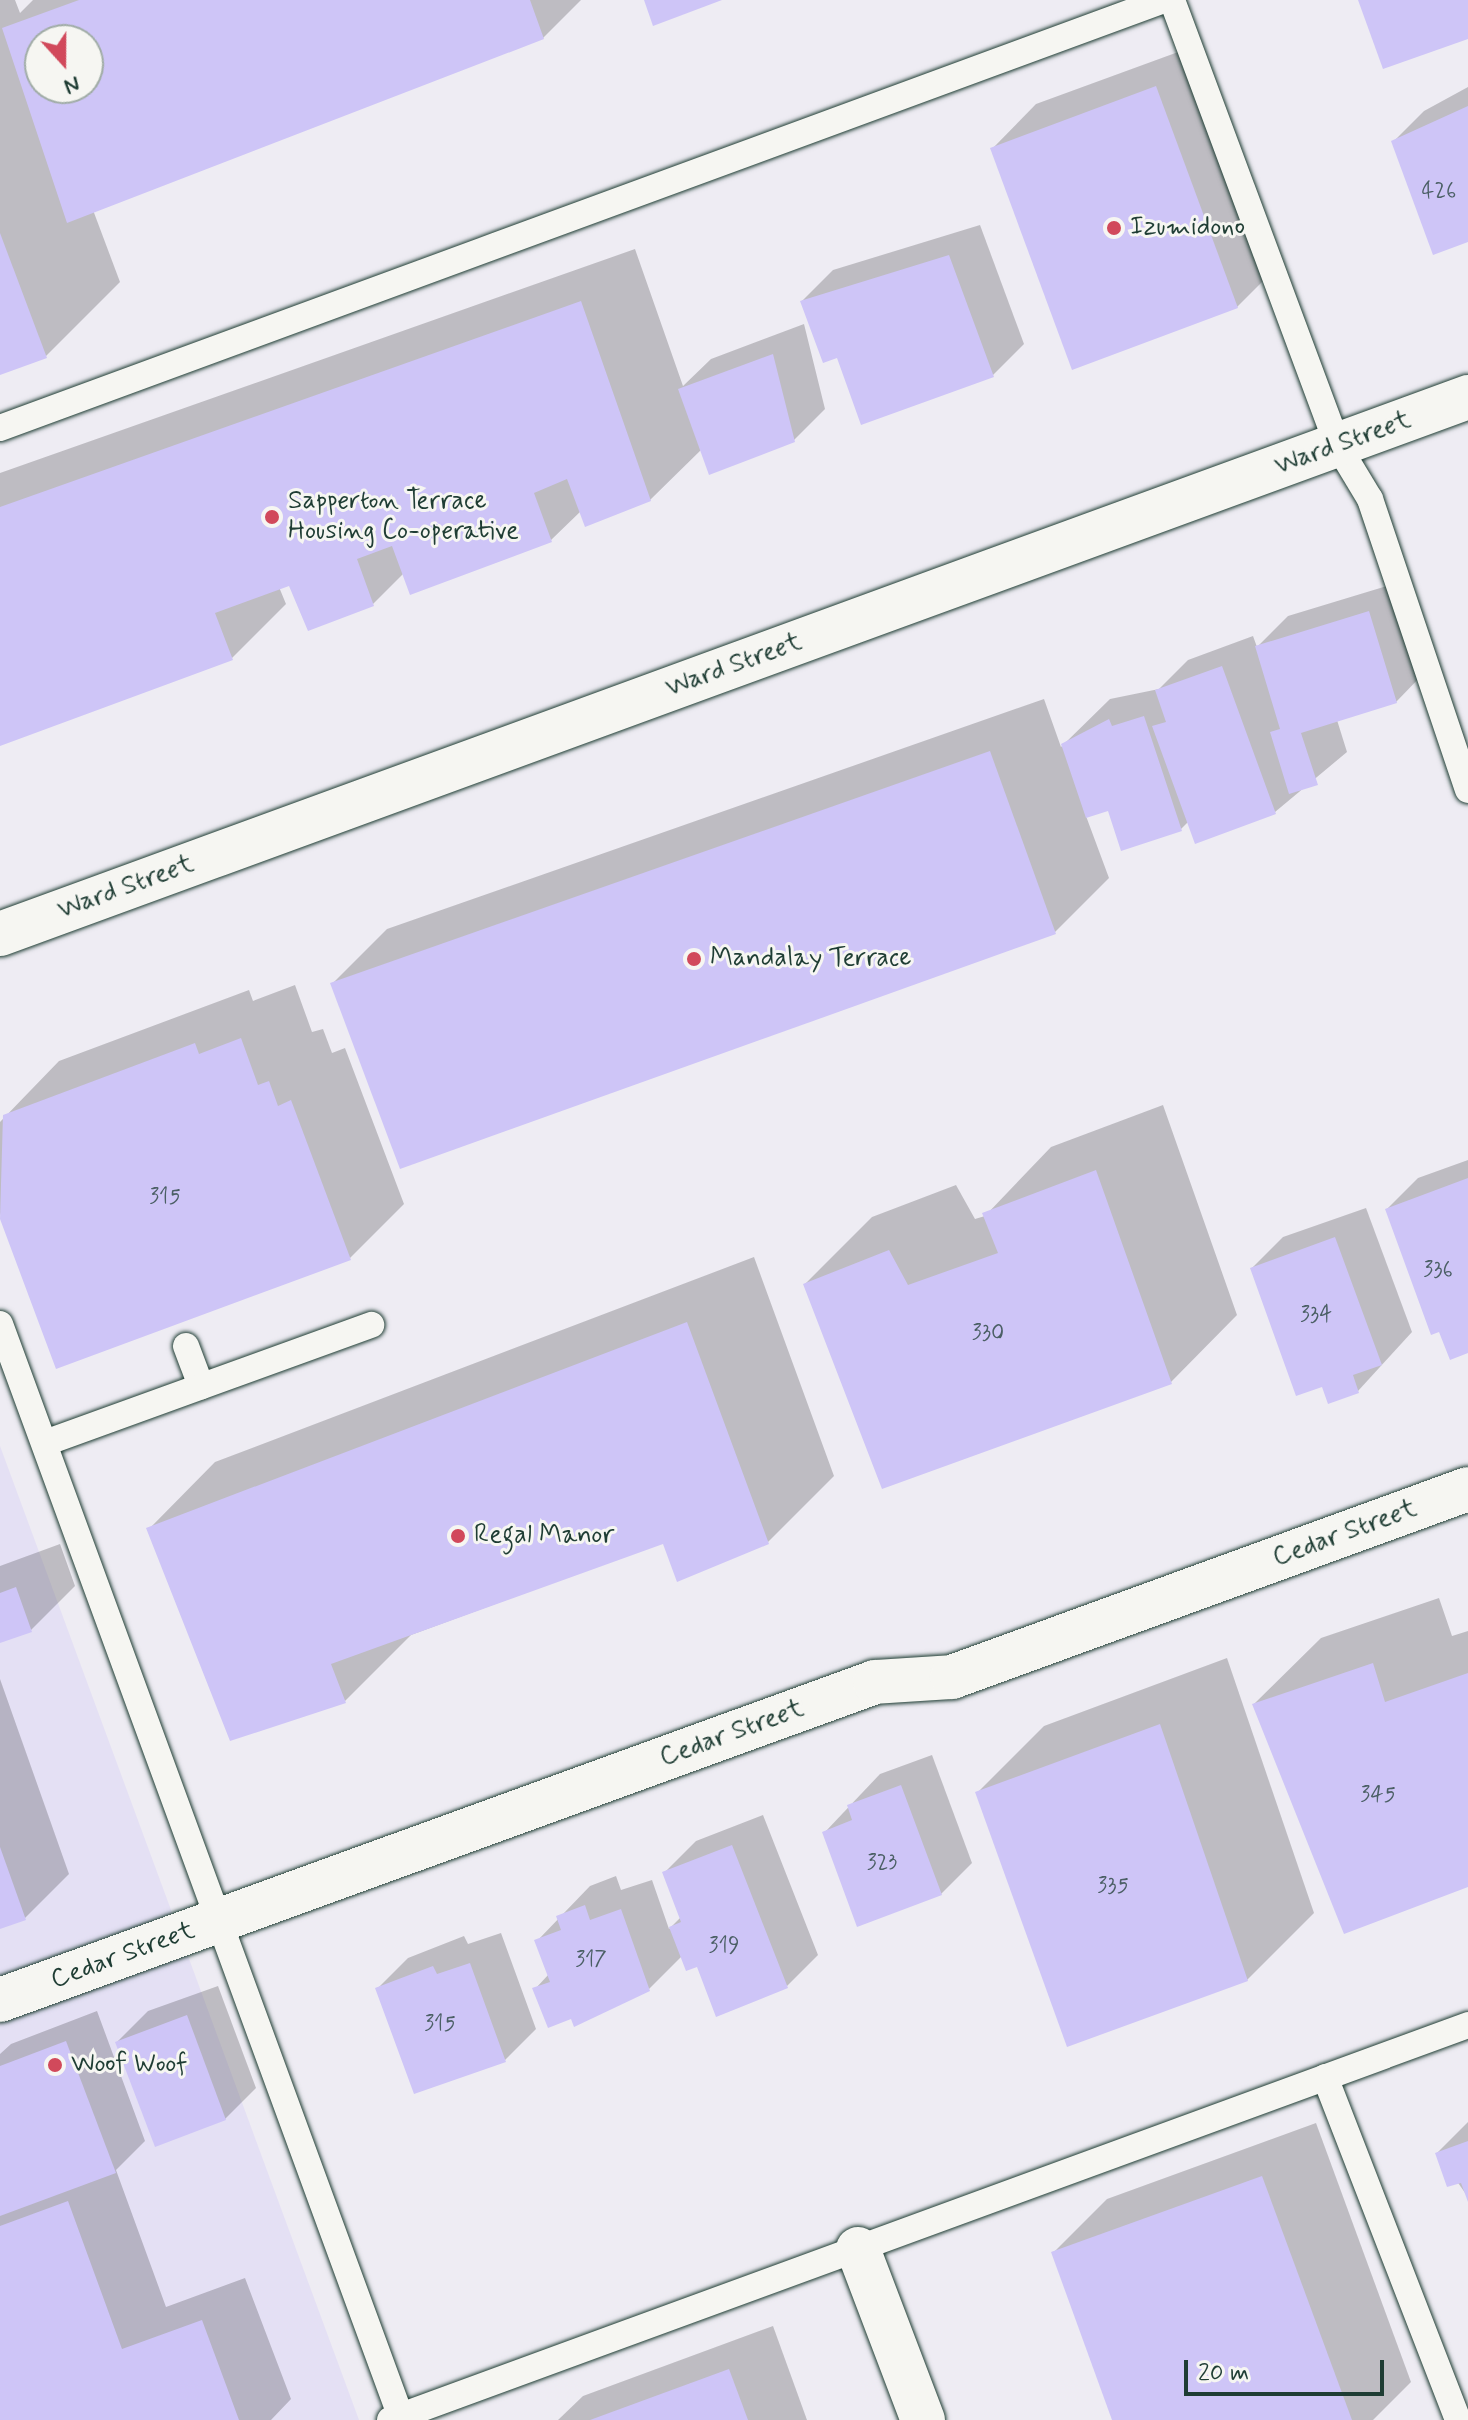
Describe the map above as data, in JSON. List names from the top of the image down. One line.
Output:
{"streets":{"street":["Ward Street","Cedar Street"]},"places":["Izumidono","Sapperton Terrace Housing Co-operative","Mandalay Terrace","Regal Manor","Woof Woof"],"house_numbers":["426","315","336","334","330","345","323","335","319","317","315"],"scale_bar":"20 m","north":"bottom"}
